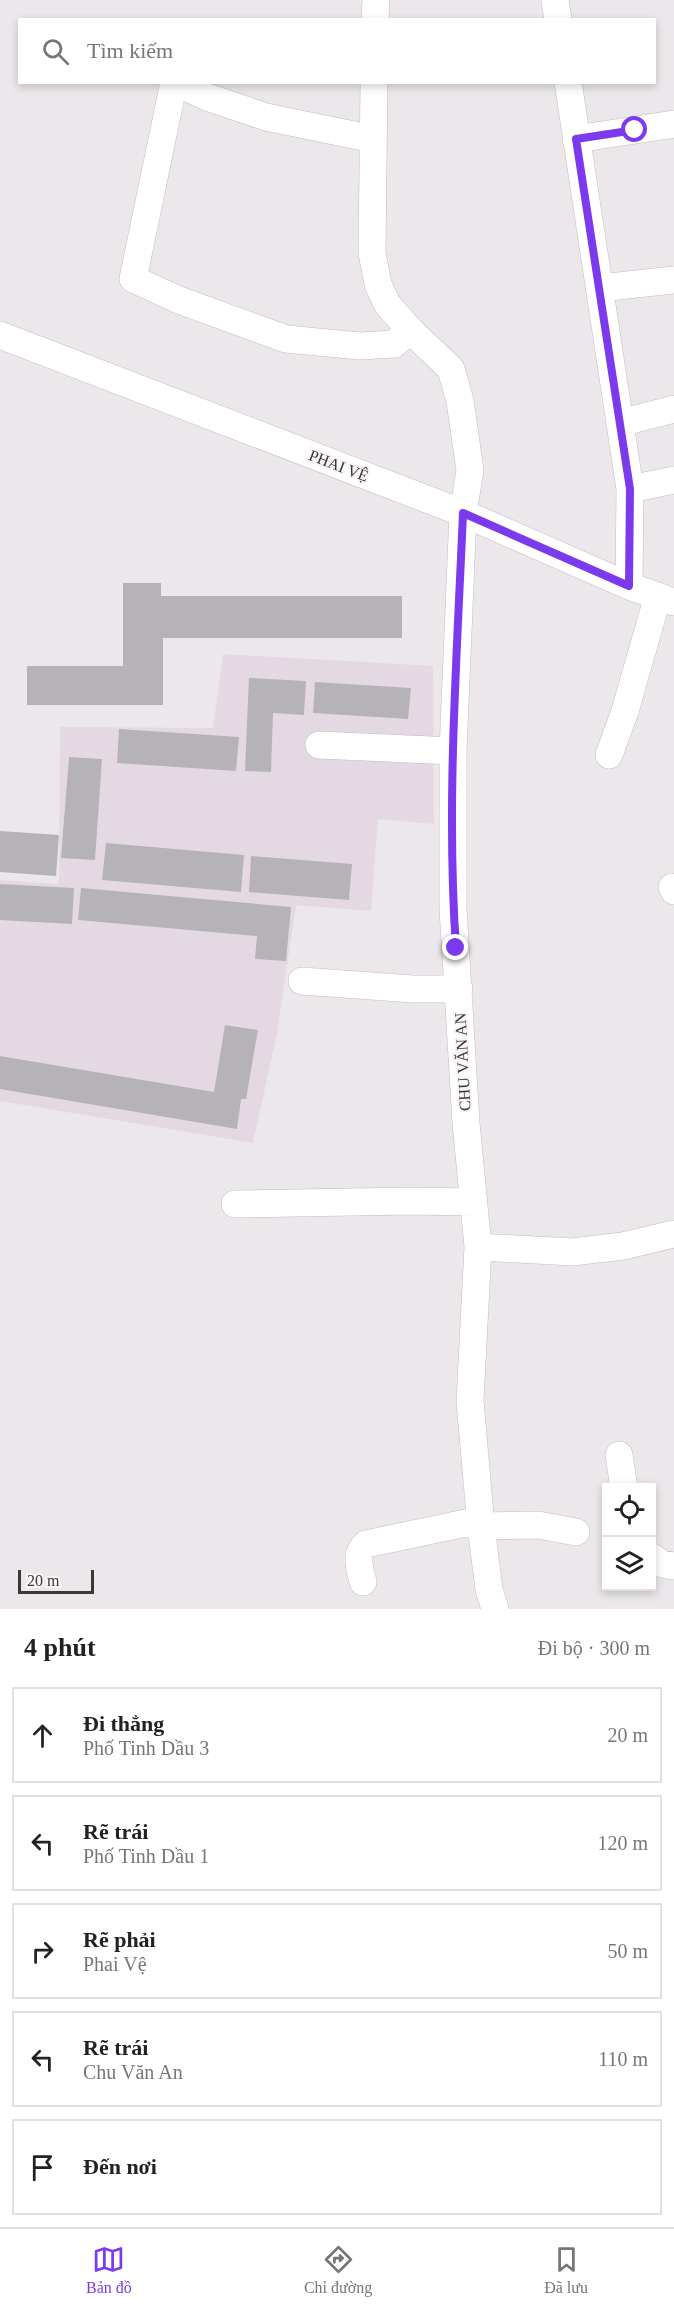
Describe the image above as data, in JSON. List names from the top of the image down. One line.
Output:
{"streets":{"street":["PHAI VỆ","CHU VĂN AN"]},"crossings":[["PHAI VỆ","CHU VĂN AN"]],"scale_bar":"20 m","page":{"search":"Tìm kiếm","scale":"20 m","heading":["4 phút","Đi bộ · 300 m"],"list":[["Đi thẳng","Phố Tinh Dầu 3","20 m"],["Rẽ trái","Phố Tinh Dầu 1","120 m"],["Rẽ phải","Phai Vệ","50 m"],["Rẽ trái","Chu Văn An","110 m"],"Đến nơi"],"nav":["Bản đồ","Chỉ đường","Đã lưu"]}}
